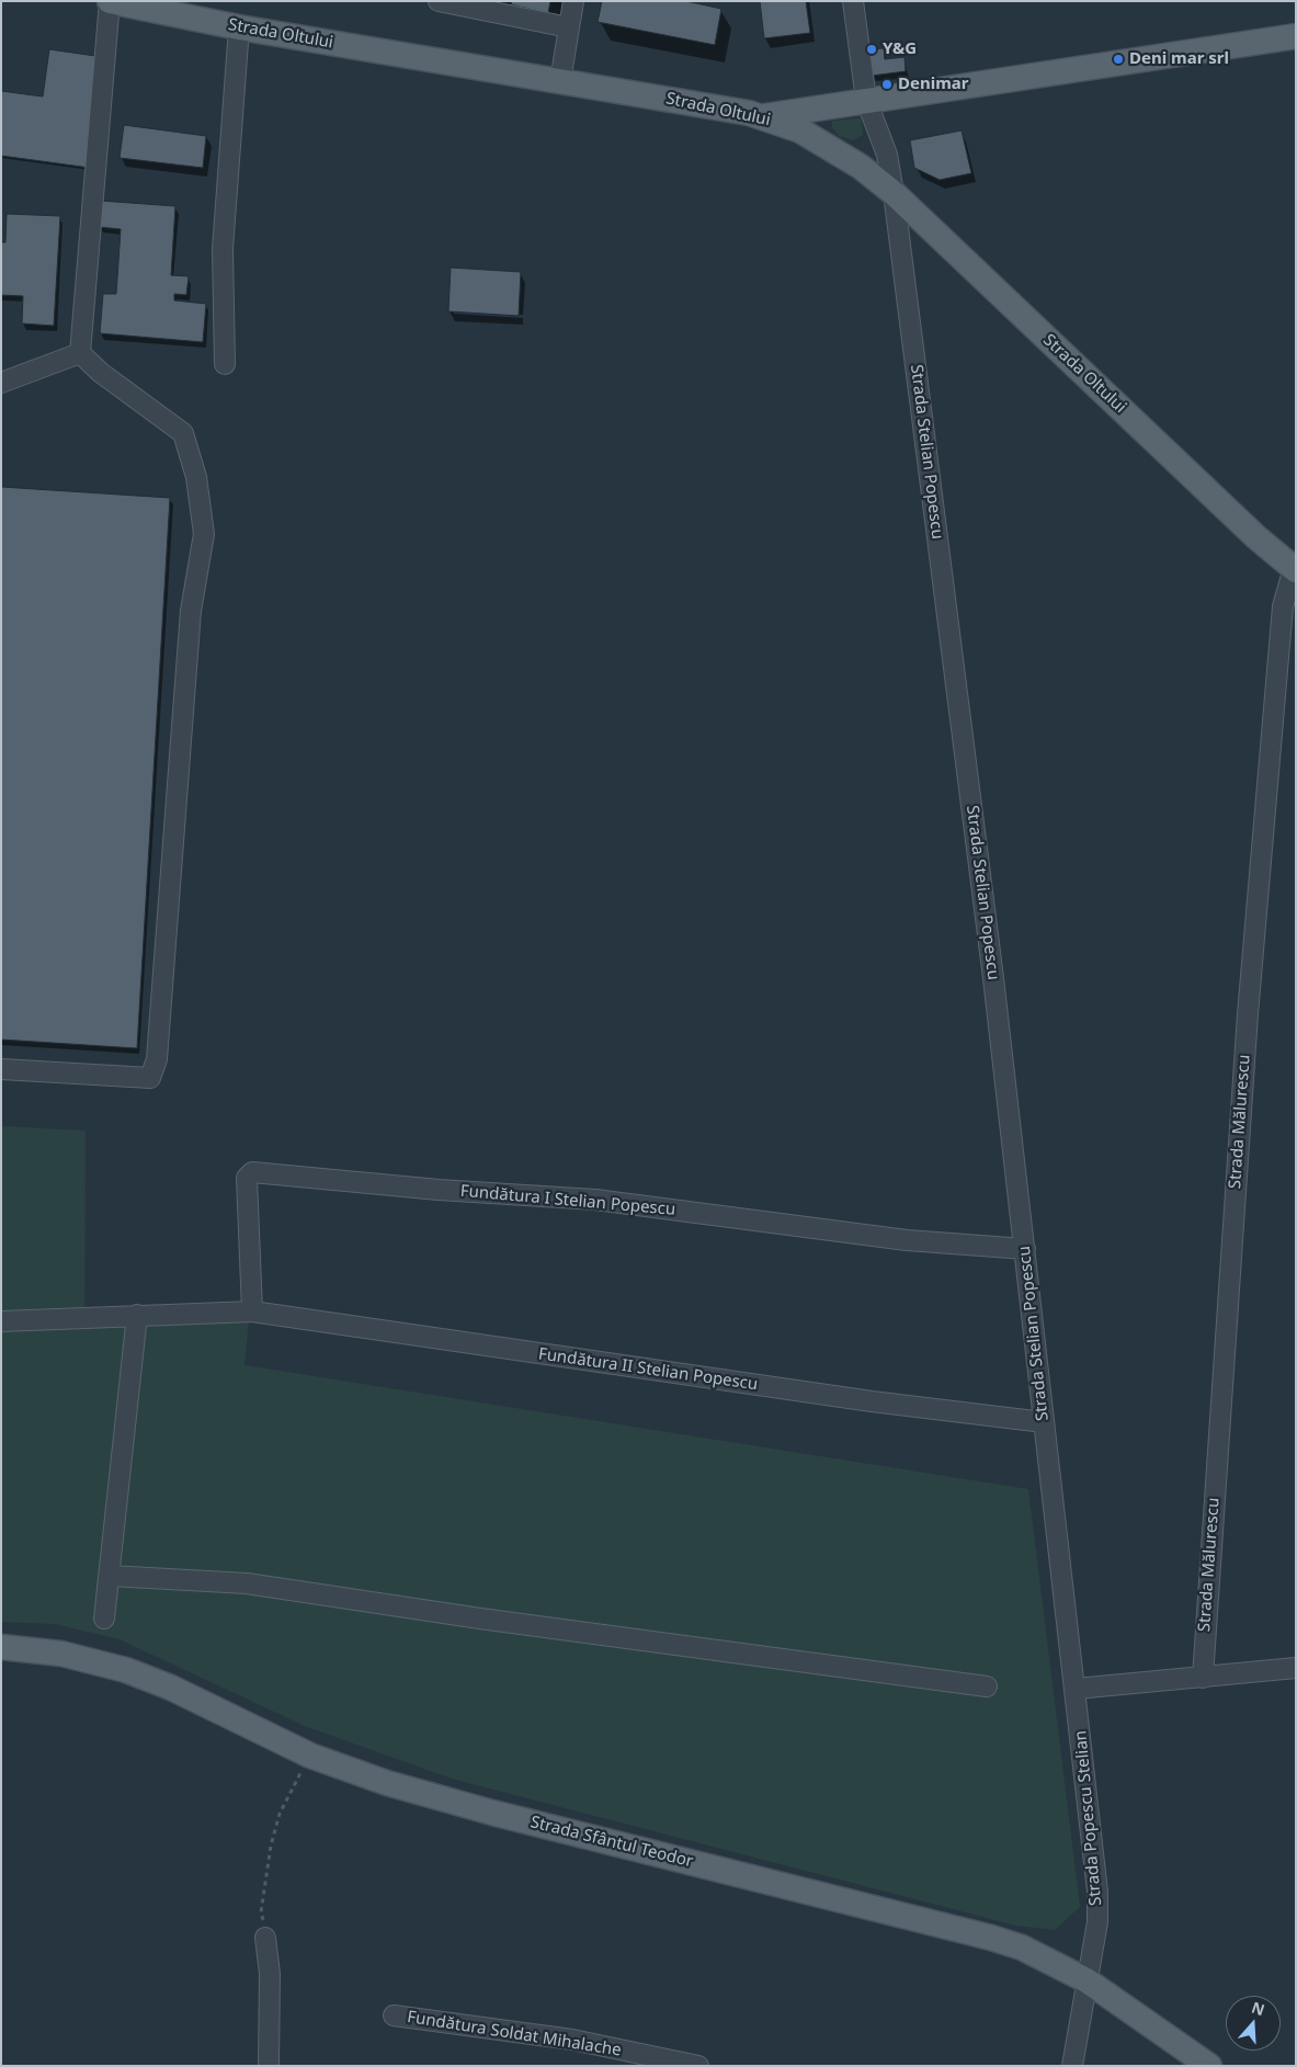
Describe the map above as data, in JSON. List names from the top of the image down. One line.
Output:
{"streets":{"main road":["Strada Oltului","Strada Sfântul Teodor"],"street":["Strada Stelian Popescu","Strada Mălurescu","Fundătura I Stelian Popescu","Fundătura II Stelian Popescu","Strada Popescu Stelian","Fundătura Soldat Mihalache"]},"crossings":[["Strada Oltului","Strada Stelian Popescu"],["Strada Oltului","Strada Mălurescu"],["Strada Stelian Popescu","Fundătura I Stelian Popescu"],["Strada Stelian Popescu","Fundătura II Stelian Popescu"],["Strada Stelian Popescu","Strada Popescu Stelian"],["Fundătura I Stelian Popescu","Fundătura II Stelian Popescu"],["Strada Popescu Stelian","Strada Sfântul Teodor"]],"places":["Y&G","Deni mar srl","Denimar"],"north":"top"}
